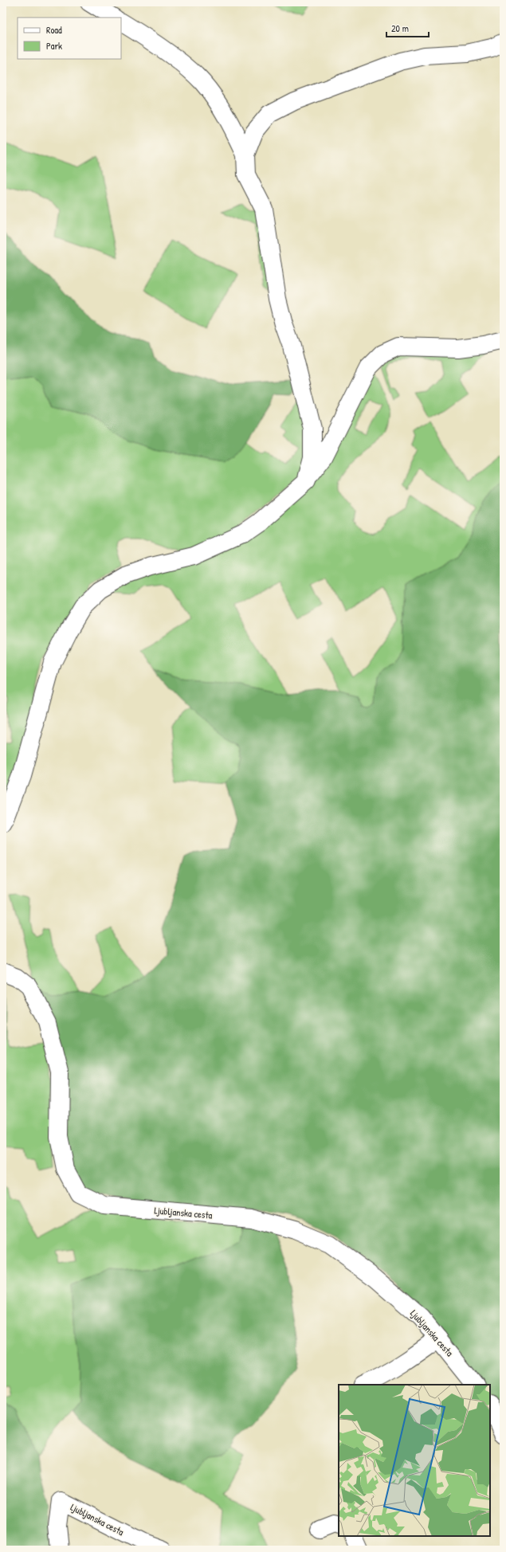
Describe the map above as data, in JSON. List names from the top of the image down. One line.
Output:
{"streets":{"street":["Ljubljanska cesta"]},"legend":["Road","Park"],"scale_bar":"20 m"}
